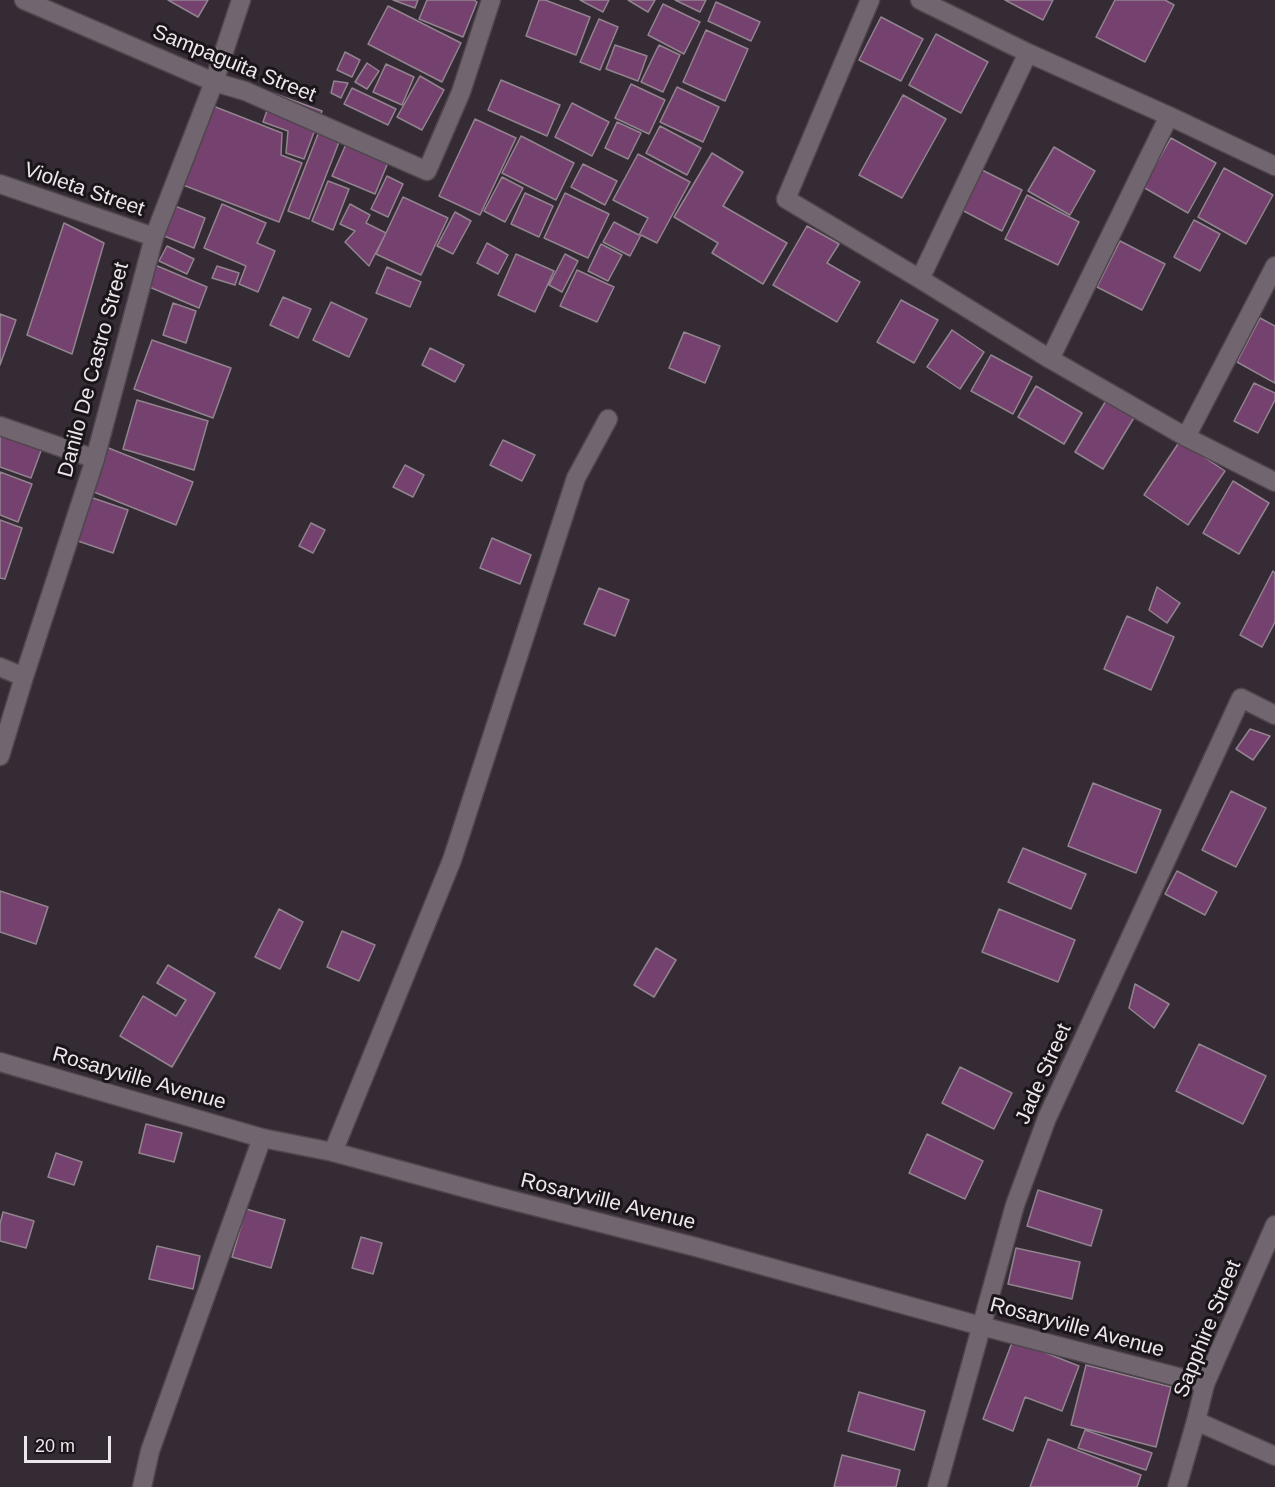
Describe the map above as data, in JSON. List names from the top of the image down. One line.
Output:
{"streets":{"street":["Sampaguita Street","Violeta Street","Danilo De Castro Street","Jade Street","Rosaryville Avenue","Sapphire Street"]},"crossings":[["Sampaguita Street","Danilo De Castro Street"],["Violeta Street","Danilo De Castro Street"],["Jade Street","Rosaryville Avenue"],["Rosaryville Avenue","Sapphire Street"]],"scale_bar":"20 m"}
